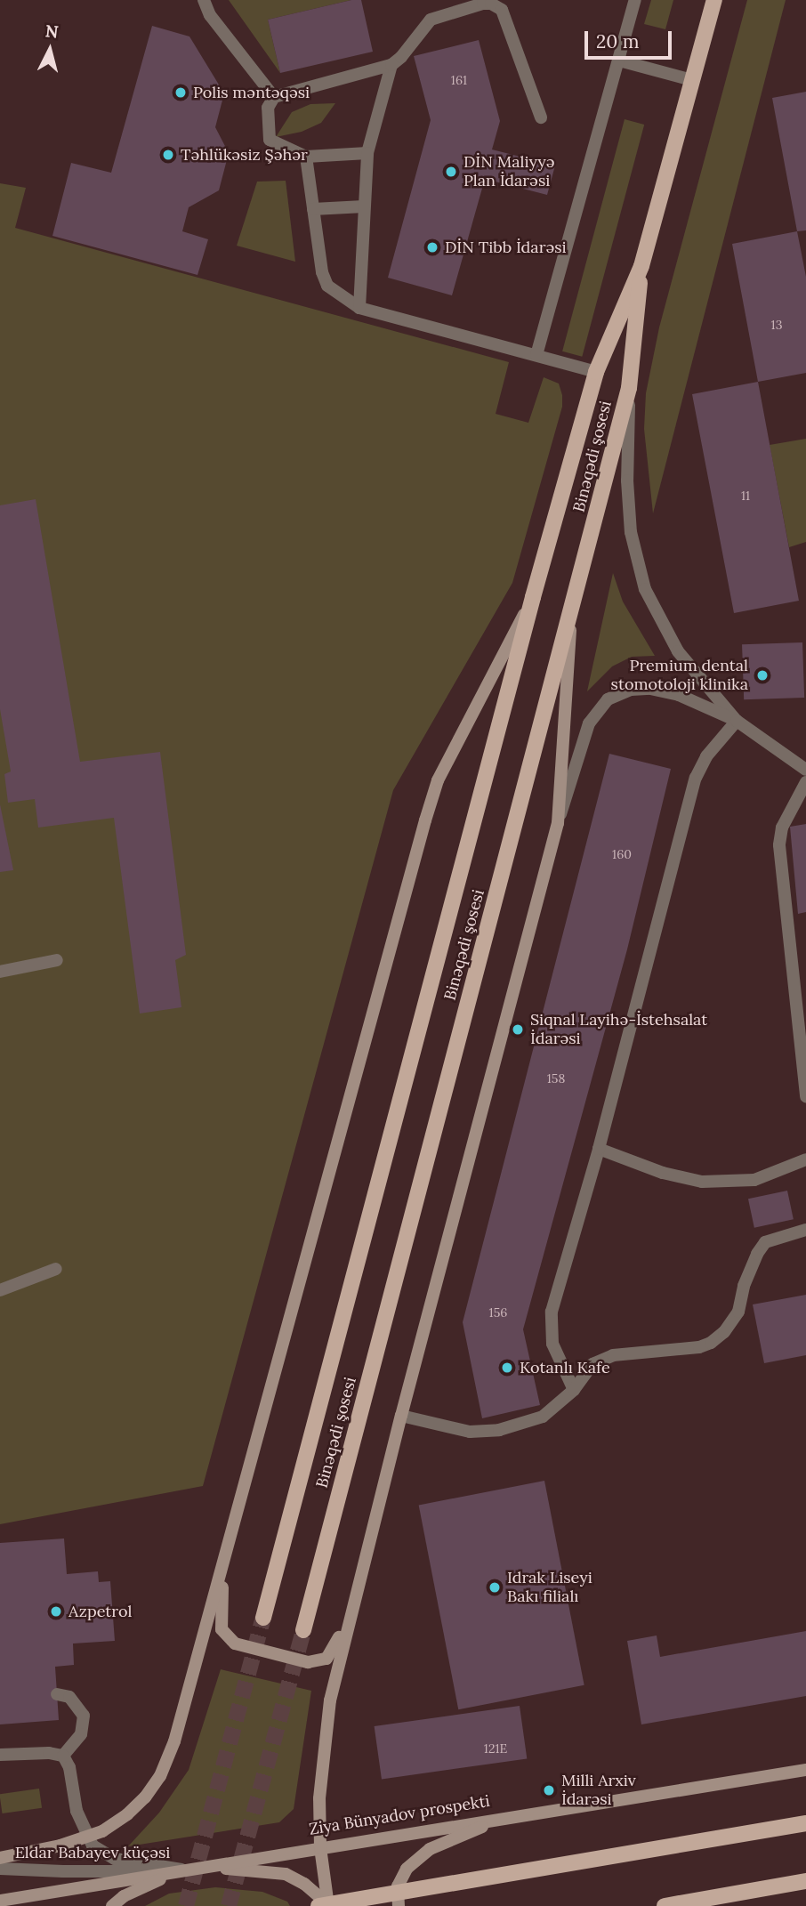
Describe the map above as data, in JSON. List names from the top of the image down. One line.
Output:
{"streets":{"main road":["Binəqədi şosesi","Ziya Bünyadov prospekti"],"street":["Eldar Babayev küçəsi"]},"crossings":[["Ziya Bünyadov prospekti","Eldar Babayev küçəsi"]],"places":["Polis məntəqəsi","Təhlükəsiz Şəhər","DİN Maliyyə Plan İdarəsi","DİN Tibb İdarəsi","Premium dental stomotoloji klinika","Siqnal Layihə-İstehsalat İdarəsi","Kotanlı Kafe","Idrak Liseyi Bakı filialı","Azpetrol","Milli Arxiv İdarəsi"],"house_numbers":["161","13","11","160","158","156","121E"],"scale_bar":"20 m","north":"top"}
